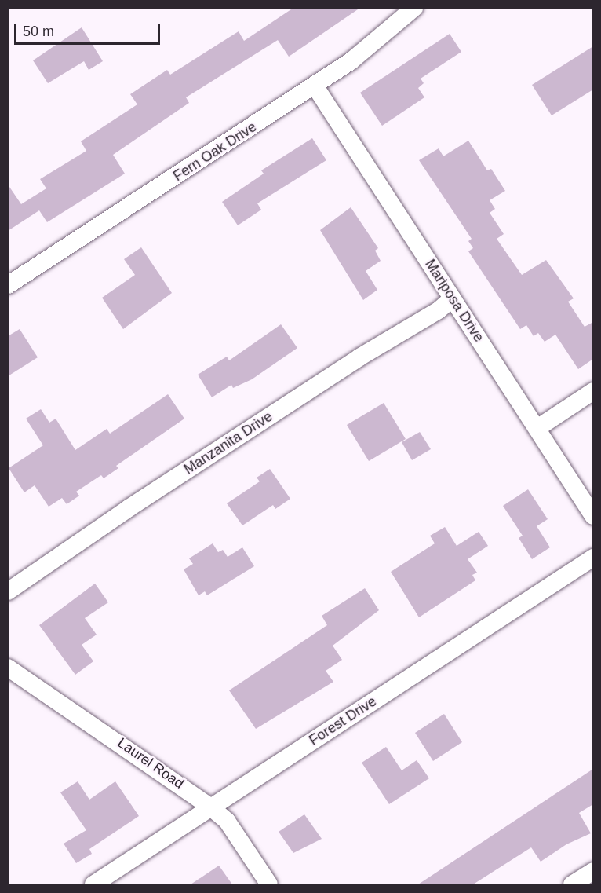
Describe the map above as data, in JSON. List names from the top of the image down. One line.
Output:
{"streets":{"street":["Fern Oak Drive","Mariposa Drive","Manzanita Drive","Forest Drive","Laurel Road"]},"crossings":[["Fern Oak Drive","Mariposa Drive"],["Mariposa Drive","Manzanita Drive"],["Forest Drive","Laurel Road"]],"scale_bar":"50 m"}
